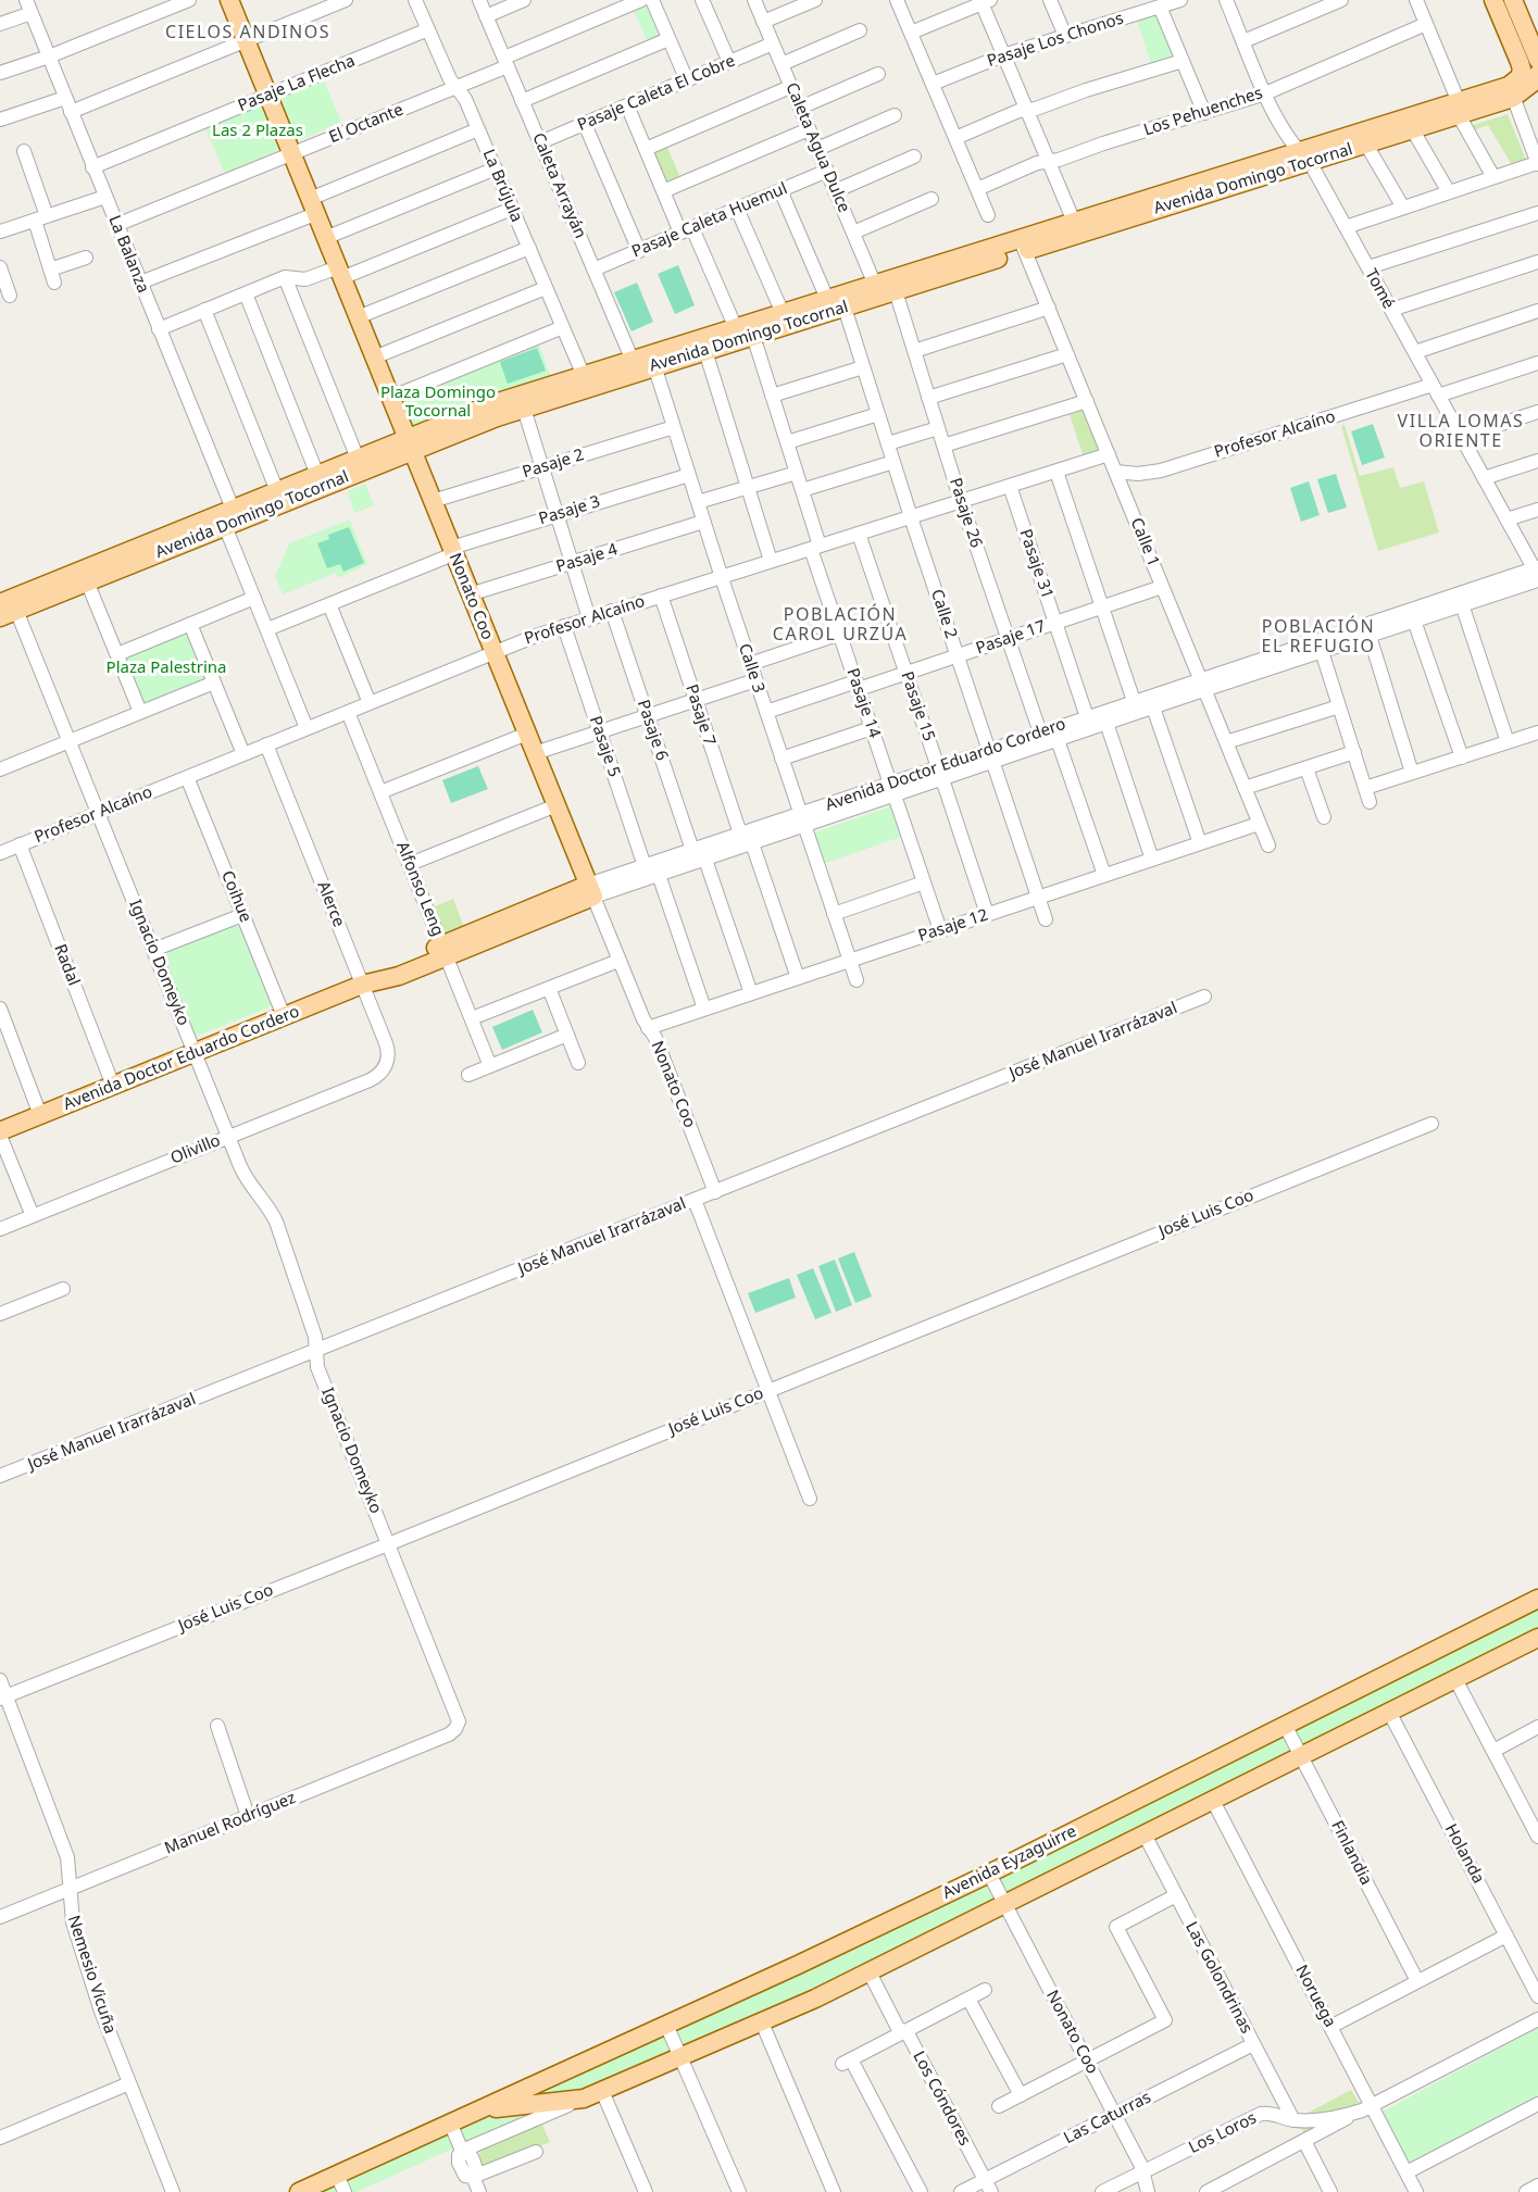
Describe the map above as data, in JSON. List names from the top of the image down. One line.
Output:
{"streets":{"main road":["Avenida Domingo Tocornal","Nonato Coo","Avenida Doctor Eduardo Cordero","Avenida Eyzaguirre"],"street":["Pasaje Los Chonos","Pasaje La Flecha","Pasaje Caleta El Cobre","Los Pehuenches","El Octante","Caleta Agua Dulce","La Brújula","Caleta Arrayán","Pasaje Caleta Huemul","La Balanza","Tomé","Profesor Alcaíno","Pasaje 2","Pasaje 3","Pasaje 26","Calle 1","Pasaje 4","Pasaje 31","Calle 2","Pasaje 17","Calle 3","Pasaje 14","Pasaje 15","Pasaje 7","Pasaje 6","Pasaje 5","Alfonso Leng","Coihue","Alerce","Pasaje 12","Ignacio Domeyko","Radal","José Manuel Irarrázaval","Olivillo","José Luis Coo","Manuel Rodríguez","Finlandia","Holanda","Nemesio Vicuña","Las Golondrinas","Noruega","Los Cóndores","Las Caturras","Los Loros"]},"crossings":[["Pasaje La Flecha","La Brújula"],["Pasaje La Flecha","La Balanza"],["Pasaje La Flecha","Nonato Coo"],["Pasaje Caleta El Cobre","Caleta Agua Dulce"],["Pasaje Caleta El Cobre","Caleta Arrayán"],["Los Pehuenches","Tomé"],["El Octante","La Brújula"],["El Octante","Caleta Arrayán"],["El Octante","La Balanza"],["El Octante","Nonato Coo"],["Caleta Agua Dulce","Avenida Domingo Tocornal"],["Caleta Agua Dulce","Pasaje Caleta Huemul"],["Caleta Agua Dulce","Pasaje 26"],["Avenida Domingo Tocornal","La Brújula"],["Avenida Domingo Tocornal","Caleta Arrayán"],["Avenida Domingo Tocornal","La Balanza"],["Avenida Domingo Tocornal","Tomé"],["Avenida Domingo Tocornal","Pasaje 26"],["Avenida Domingo Tocornal","Calle 1"],["Avenida Domingo Tocornal","Nonato Coo"],["Avenida Domingo Tocornal","Calle 2"],["Avenida Domingo Tocornal","Calle 3"],["Avenida Domingo Tocornal","Pasaje 14"],["Avenida Domingo Tocornal","Ignacio Domeyko"],["Caleta Arrayán","Pasaje Caleta Huemul"],["Caleta Arrayán","Calle 3"],["La Balanza","Profesor Alcaíno"],["La Balanza","Pasaje 3"],["Tomé","Profesor Alcaíno"],["Tomé","Avenida Doctor Eduardo Cordero"],["Profesor Alcaíno","Pasaje 26"],["Profesor Alcaíno","Calle 1"],["Profesor Alcaíno","Pasaje 31"],["Profesor Alcaíno","Nonato Coo"],["Profesor Alcaíno","Calle 2"],["Profesor Alcaíno","Calle 3"],["Profesor Alcaíno","Pasaje 14"],["Profesor Alcaíno","Pasaje 15"],["Profesor Alcaíno","Pasaje 7"],["Profesor Alcaíno","Pasaje 6"],["Profesor Alcaíno","Pasaje 5"],["Profesor Alcaíno","Alfonso Leng"],["Profesor Alcaíno","Coihue"],["Profesor Alcaíno","Alerce"],["Profesor Alcaíno","Ignacio Domeyko"],["Profesor Alcaíno","Radal"],["Pasaje 2","Nonato Coo"],["Pasaje 2","Calle 3"],["Pasaje 3","Nonato Coo"],["Pasaje 3","Calle 3"],["Pasaje 26","Pasaje 17"],["Pasaje 26","Avenida Doctor Eduardo Cordero"],["Calle 1","Pasaje 17"],["Calle 1","Avenida Doctor Eduardo Cordero"],["Calle 1","Pasaje 12"],["Pasaje 4","Nonato Coo"],["Pasaje 4","Calle 3"],["Pasaje 31","Pasaje 17"],["Pasaje 31","Avenida Doctor Eduardo Cordero"],["Nonato Coo","Avenida Doctor Eduardo Cordero"],["Nonato Coo","Pasaje 12"],["Nonato Coo","José Manuel Irarrázaval"],["Nonato Coo","Avenida Eyzaguirre"],["Nonato Coo","Las Caturras"],["Nonato Coo","Los Loros"],["Calle 2","Pasaje 17"],["Calle 2","Avenida Doctor Eduardo Cordero"],["Calle 2","Pasaje 12"],["Pasaje 17","Calle 3"],["Pasaje 17","Pasaje 14"],["Pasaje 17","Pasaje 15"],["Calle 3","Avenida Doctor Eduardo Cordero"],["Calle 3","Pasaje 12"],["Pasaje 14","Avenida Doctor Eduardo Cordero"],["Pasaje 14","Pasaje 12"],["Pasaje 15","Avenida Doctor Eduardo Cordero"],["Pasaje 15","Pasaje 12"],["Pasaje 7","Avenida Doctor Eduardo Cordero"],["Pasaje 6","Avenida Doctor Eduardo Cordero"],["Pasaje 5","Avenida Doctor Eduardo Cordero"],["Avenida Doctor Eduardo Cordero","Alfonso Leng"],["Avenida Doctor Eduardo Cordero","Coihue"],["Avenida Doctor Eduardo Cordero","Alerce"],["Avenida Doctor Eduardo Cordero","Ignacio Domeyko"],["Avenida Doctor Eduardo Cordero","Radal"],["Alerce","Olivillo"],["Ignacio Domeyko","José Manuel Irarrázaval"],["Ignacio Domeyko","Olivillo"],["Ignacio Domeyko","José Luis Coo"],["Ignacio Domeyko","Manuel Rodríguez"],["José Luis Coo","Nemesio Vicuña"],["Manuel Rodríguez","Nemesio Vicuña"],["Finlandia","Avenida Eyzaguirre"],["Holanda","Avenida Eyzaguirre"],["Avenida Eyzaguirre","Las Golondrinas"],["Avenida Eyzaguirre","Noruega"],["Avenida Eyzaguirre","Los Cóndores"],["Las Golondrinas","Las Caturras"],["Las Golondrinas","Los Loros"],["Noruega","Los Loros"],["Los Cóndores","Las Caturras"]],"districts":["CIELOS ANDINOS","VILLA LOMAS ORIENTE","POBLACIÓN CAROL URZÚA","POBLACIÓN EL REFUGIO"],"parks":["Las 2 Plazas","Plaza Domingo Tocornal","Plaza Palestrina"]}
